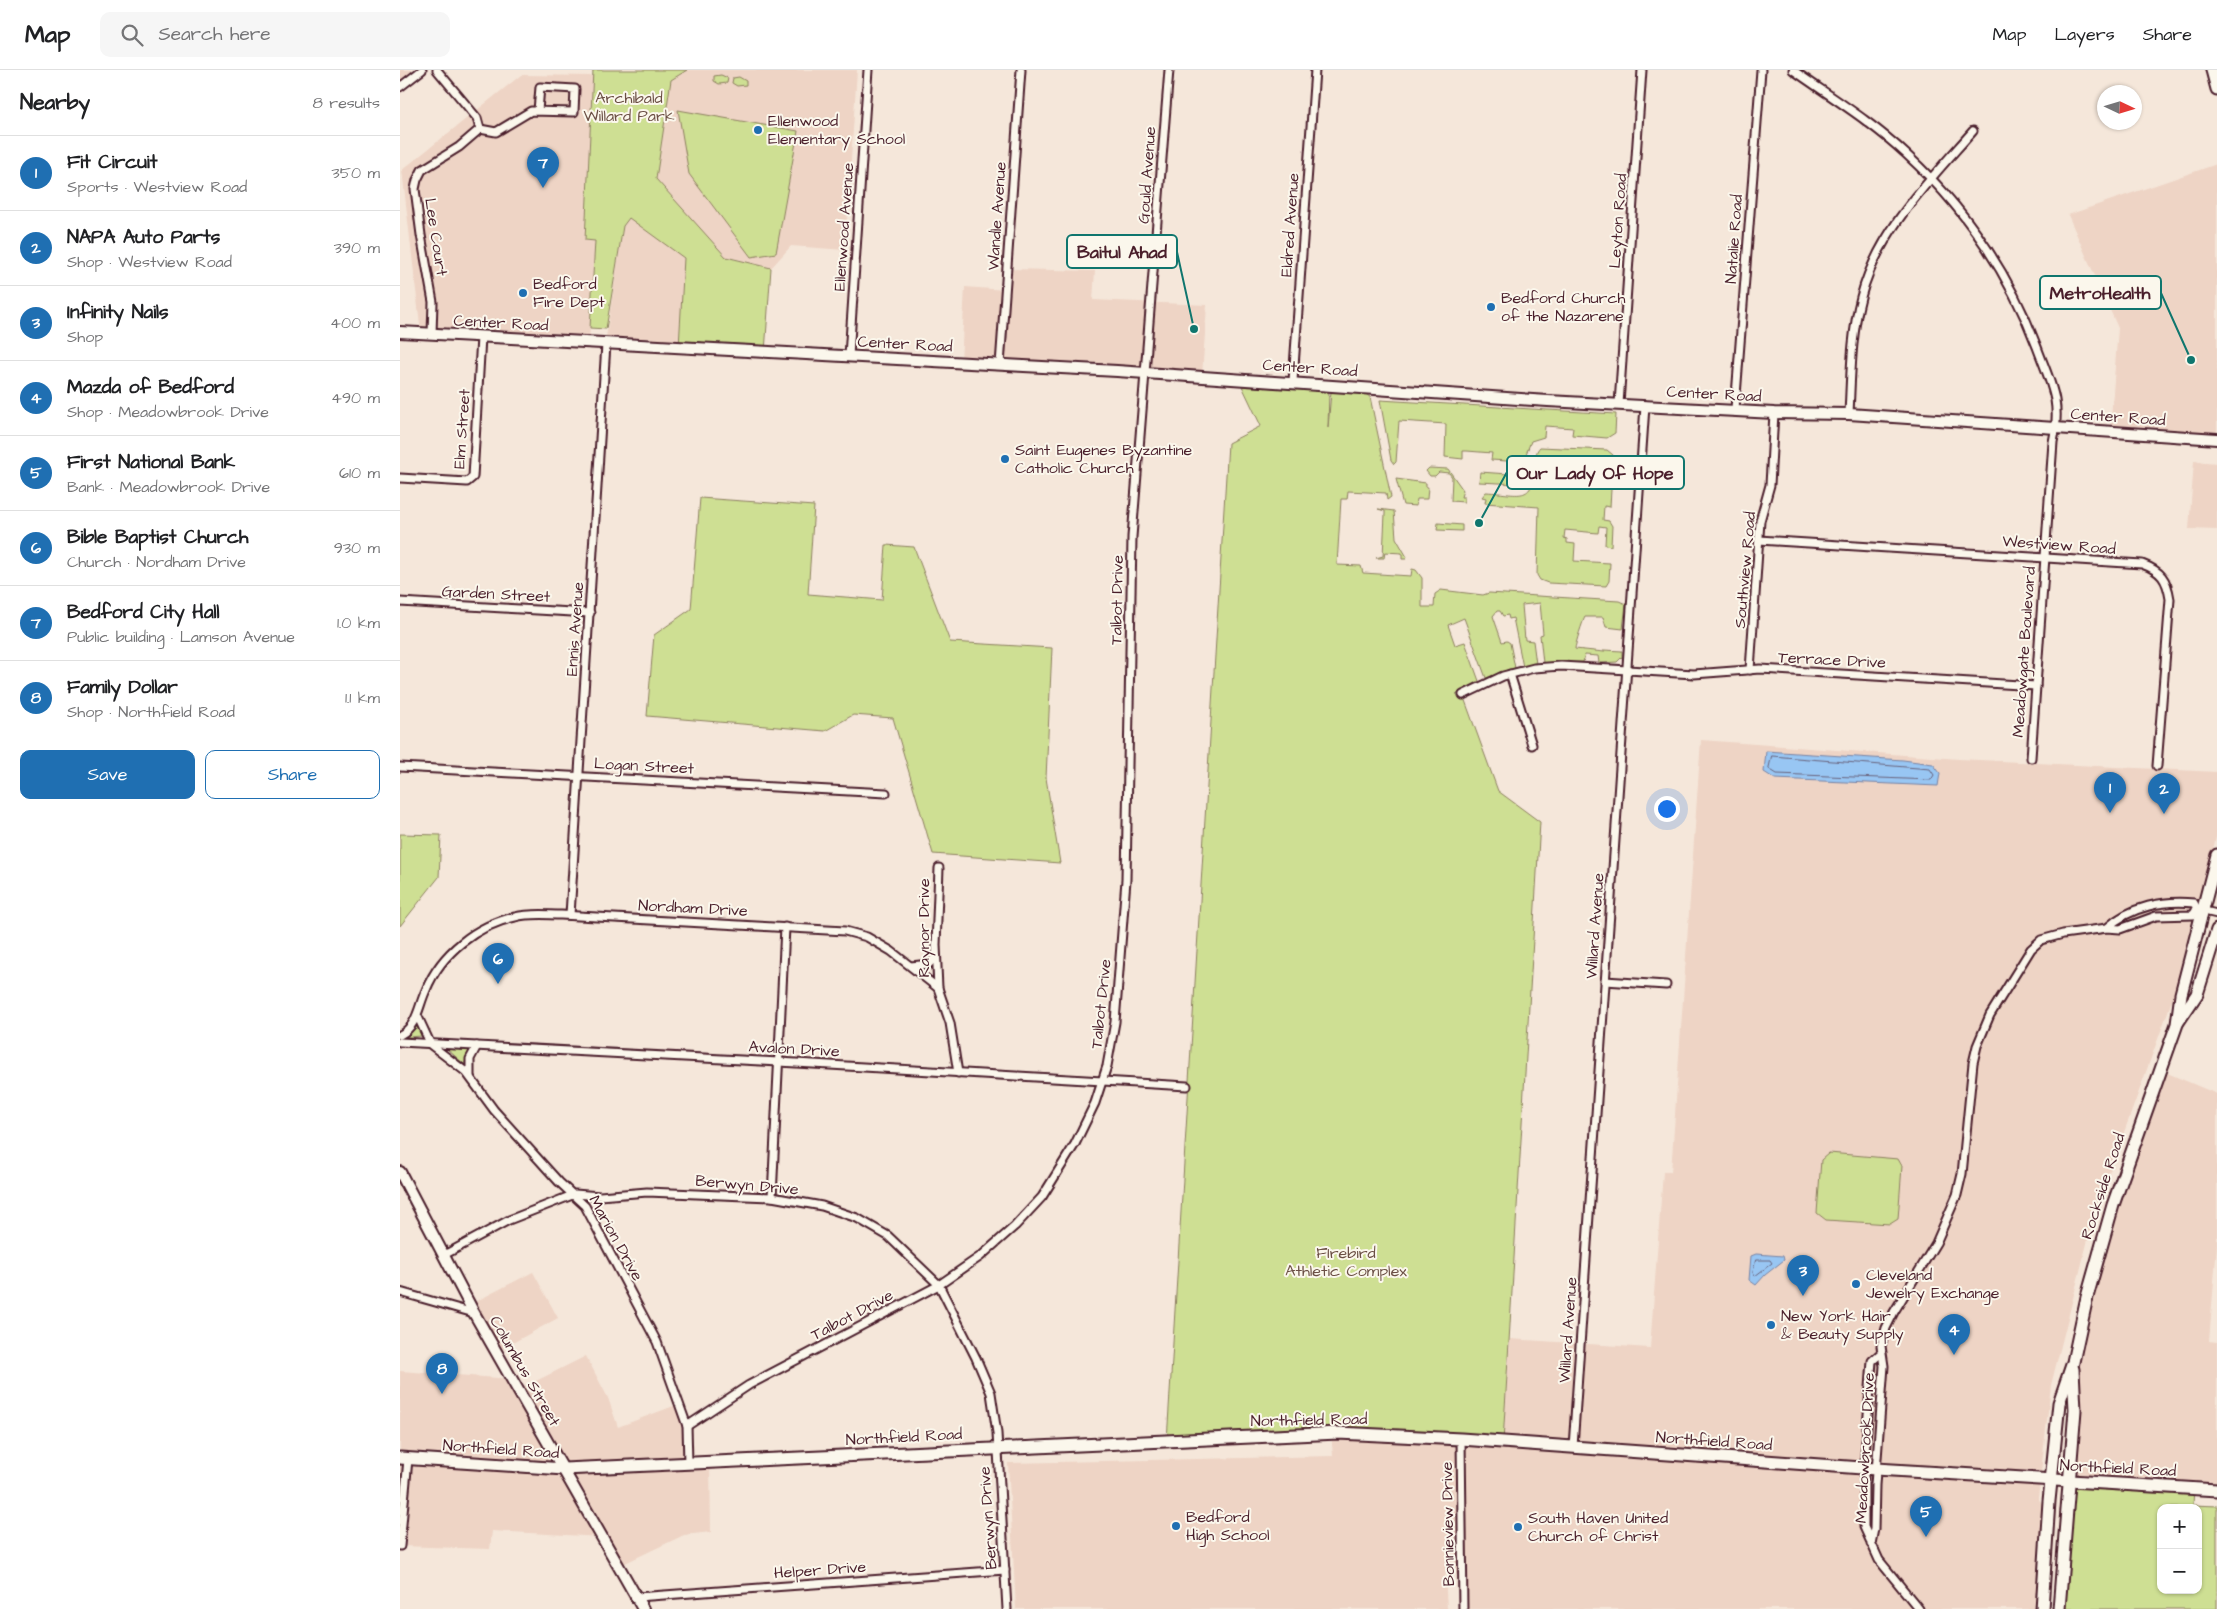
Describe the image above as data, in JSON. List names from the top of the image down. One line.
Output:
{"streets":{"main road":["Center Road","Rockside Road","Columbus Street","Northfield Road"],"street":["Gould Avenue","Wandle Avenue","Leyton Road","Eldred Avenue","Ellenwood Avenue","Lee Court","Natalie Road","Elm Street","Westview Road","Southview Road","Garden Street","Talbot Drive","Ennis Avenue","Meadowgate Boulevard","Terrace Drive","Logan Street","Nordham Drive","Willard Avenue","Raynor Drive","Avalon Drive","Berwyn Drive","Marion Drive","Meadowbrook Drive","Bonnieview Drive","Helper Drive"]},"crossings":[["Gould Avenue","Center Road"],["Gould Avenue","Talbot Drive"],["Wandle Avenue","Center Road"],["Leyton Road","Center Road"],["Eldred Avenue","Center Road"],["Ellenwood Avenue","Center Road"],["Lee Court","Center Road"],["Natalie Road","Center Road"],["Center Road","Elm Street"],["Center Road","Southview Road"],["Center Road","Talbot Drive"],["Center Road","Ennis Avenue"],["Center Road","Meadowgate Boulevard"],["Center Road","Willard Avenue"],["Westview Road","Southview Road"],["Westview Road","Meadowgate Boulevard"],["Southview Road","Terrace Drive"],["Garden Street","Ennis Avenue"],["Talbot Drive","Avalon Drive"],["Talbot Drive","Berwyn Drive"],["Talbot Drive","Marion Drive"],["Ennis Avenue","Logan Street"],["Ennis Avenue","Nordham Drive"],["Meadowgate Boulevard","Terrace Drive"],["Terrace Drive","Willard Avenue"],["Nordham Drive","Raynor Drive"],["Nordham Drive","Marion Drive"],["Willard Avenue","Northfield Road"],["Avalon Drive","Marion Drive"],["Berwyn Drive","Marion Drive"],["Berwyn Drive","Columbus Street"],["Berwyn Drive","Northfield Road"],["Berwyn Drive","Helper Drive"],["Rockside Road","Northfield Road"],["Rockside Road","Meadowbrook Drive"],["Marion Drive","Northfield Road"],["Columbus Street","Northfield Road"],["Columbus Street","Helper Drive"],["Northfield Road","Meadowbrook Drive"],["Northfield Road","Bonnieview Drive"]],"parks":["Archibald Willard Park","FIrebird Athletic Complex"],"places":["Ellenwood Elementary School","Bedford Fire Dept","Bedford Church of the Nazarene","Baitul Ahad","MetroHealth","Saint Eugenes Byzantine Catholic Church","Our Lady Of Hope","Cleveland Jewelry Exchange","New York Hair & Beauty Supply","Bedford High School","South Haven United Church of Christ"],"north":"right","page":{"header":"Map","search":"Search here","nav":["Map","Layers","Share"],"heading":["Nearby","8 results"],"list":[{"mark":"1","name":"Fit Circuit","note":"Sports · Westview Road","value":"350 m"},{"mark":"2","name":"NAPA Auto Parts","note":"Shop · Westview Road","value":"390 m"},{"mark":"3","name":"Infinity Nails","note":"Shop","value":"400 m"},{"mark":"4","name":"Mazda of Bedford","note":"Shop · Meadowbrook Drive","value":"490 m"},{"mark":"5","name":"First National Bank","note":"Bank · Meadowbrook Drive","value":"610 m"},{"mark":"6","name":"Bible Baptist Church","note":"Church · Nordham Drive","value":"930 m"},{"mark":"7","name":"Bedford City Hall","note":"Public building · Lamson Avenue","value":"1.0 km"},{"mark":"8","name":"Family Dollar","note":"Shop · Northfield Road","value":"1.1 km"}],"pins":["7","1","2","6","3","4","8","5"],"buttons":["Save","Share"],"map_buttons":["+","−"]}}
